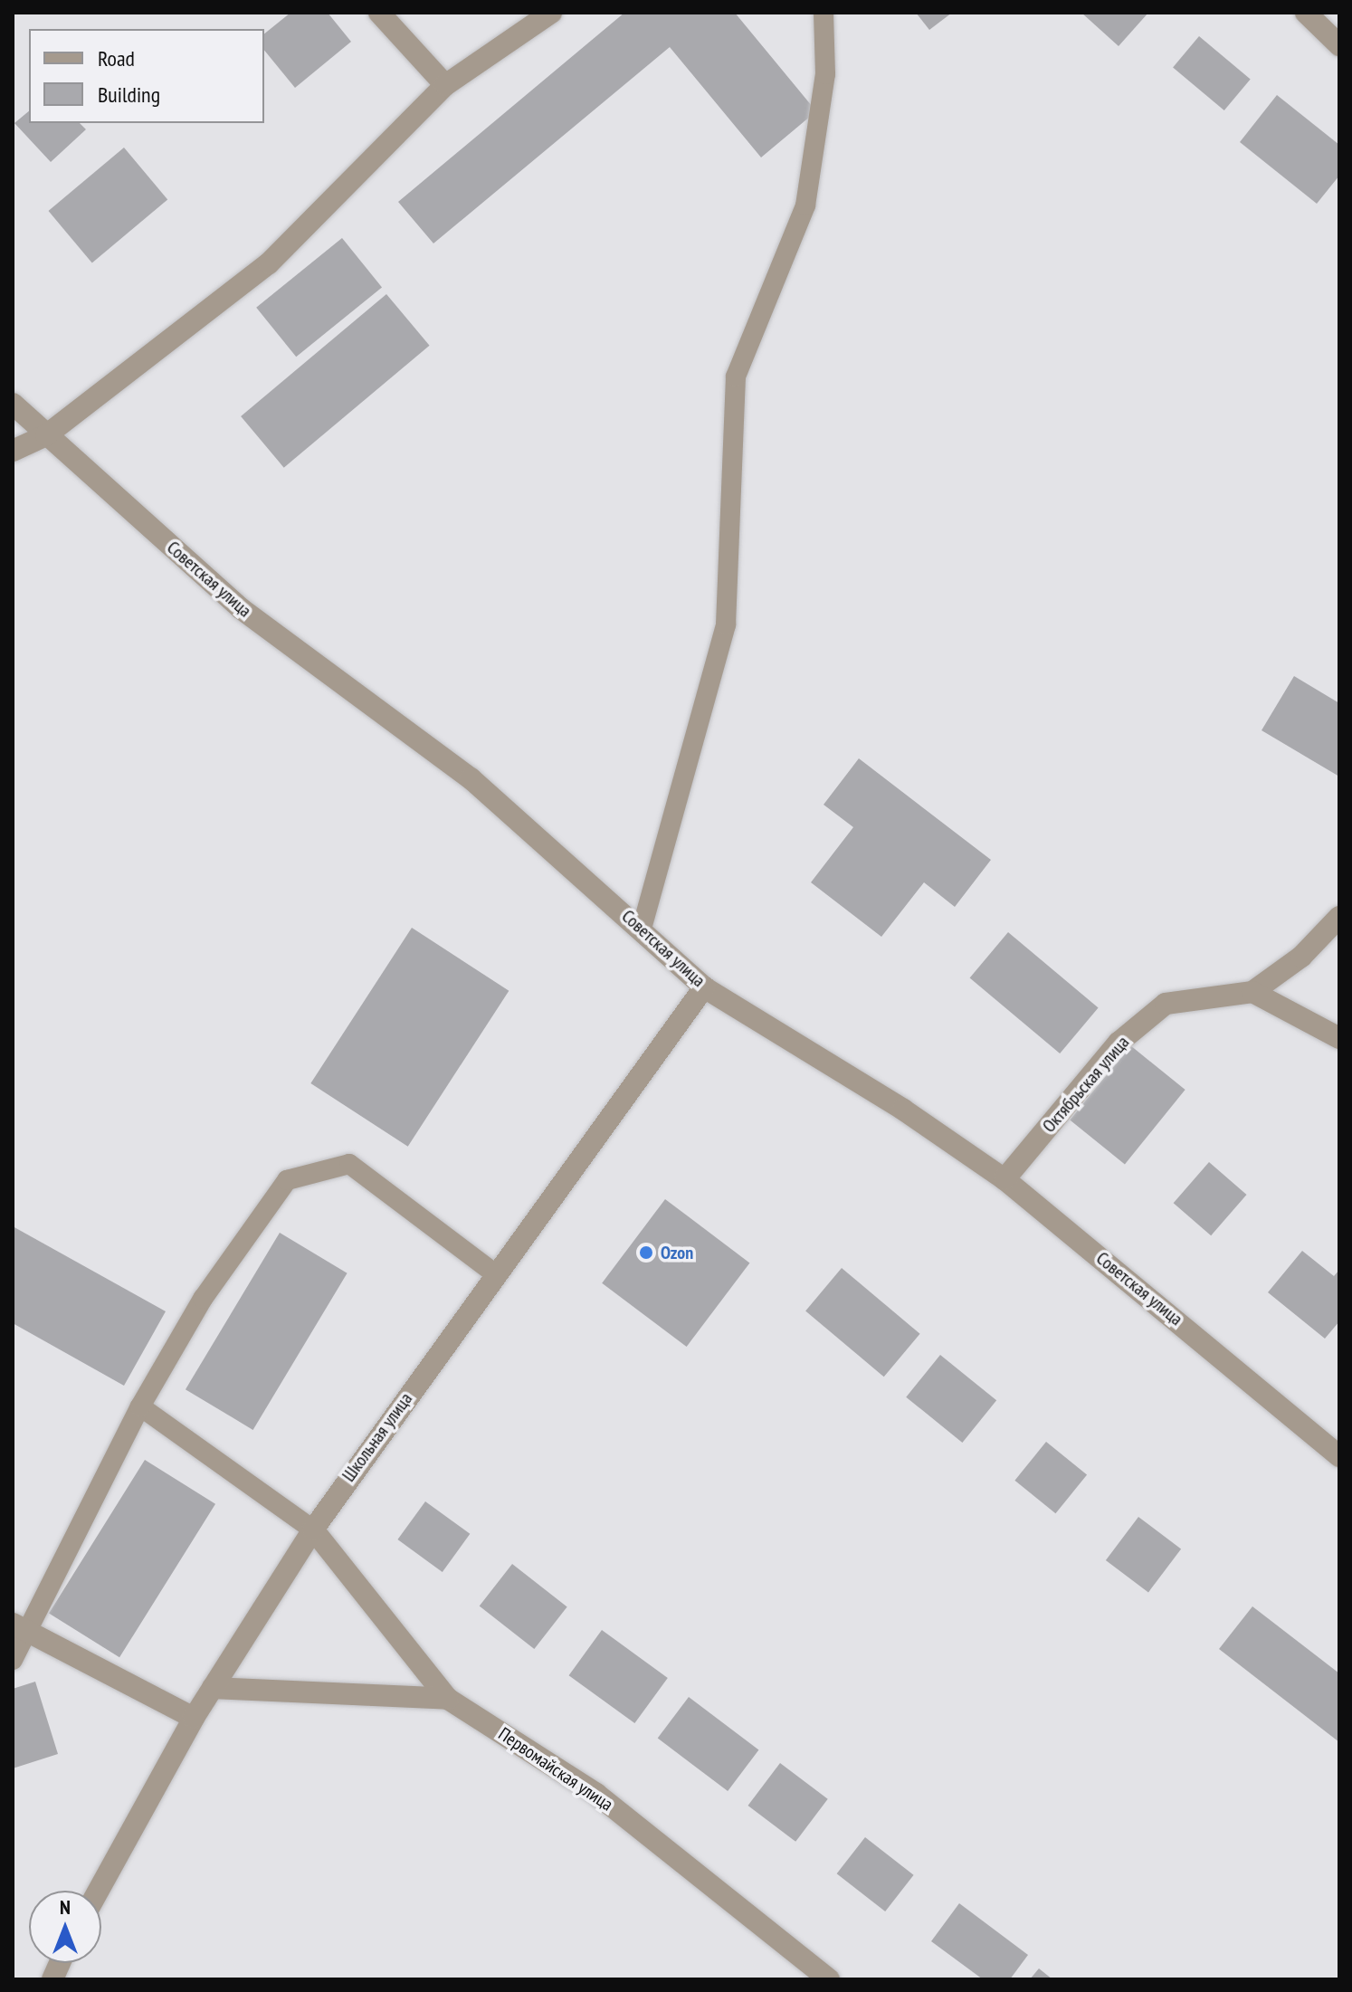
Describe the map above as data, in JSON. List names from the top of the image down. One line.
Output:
{"streets":{"street":["Советская улица","Октябрьская улица","Школьная улица","Первомайская улица"]},"crossings":[["Советская улица","Октябрьская улица"],["Советская улица","Школьная улица"],["Школьная улица","Первомайская улица"]],"places":["Ozon"],"legend":["Road","Building"],"north":"top"}
